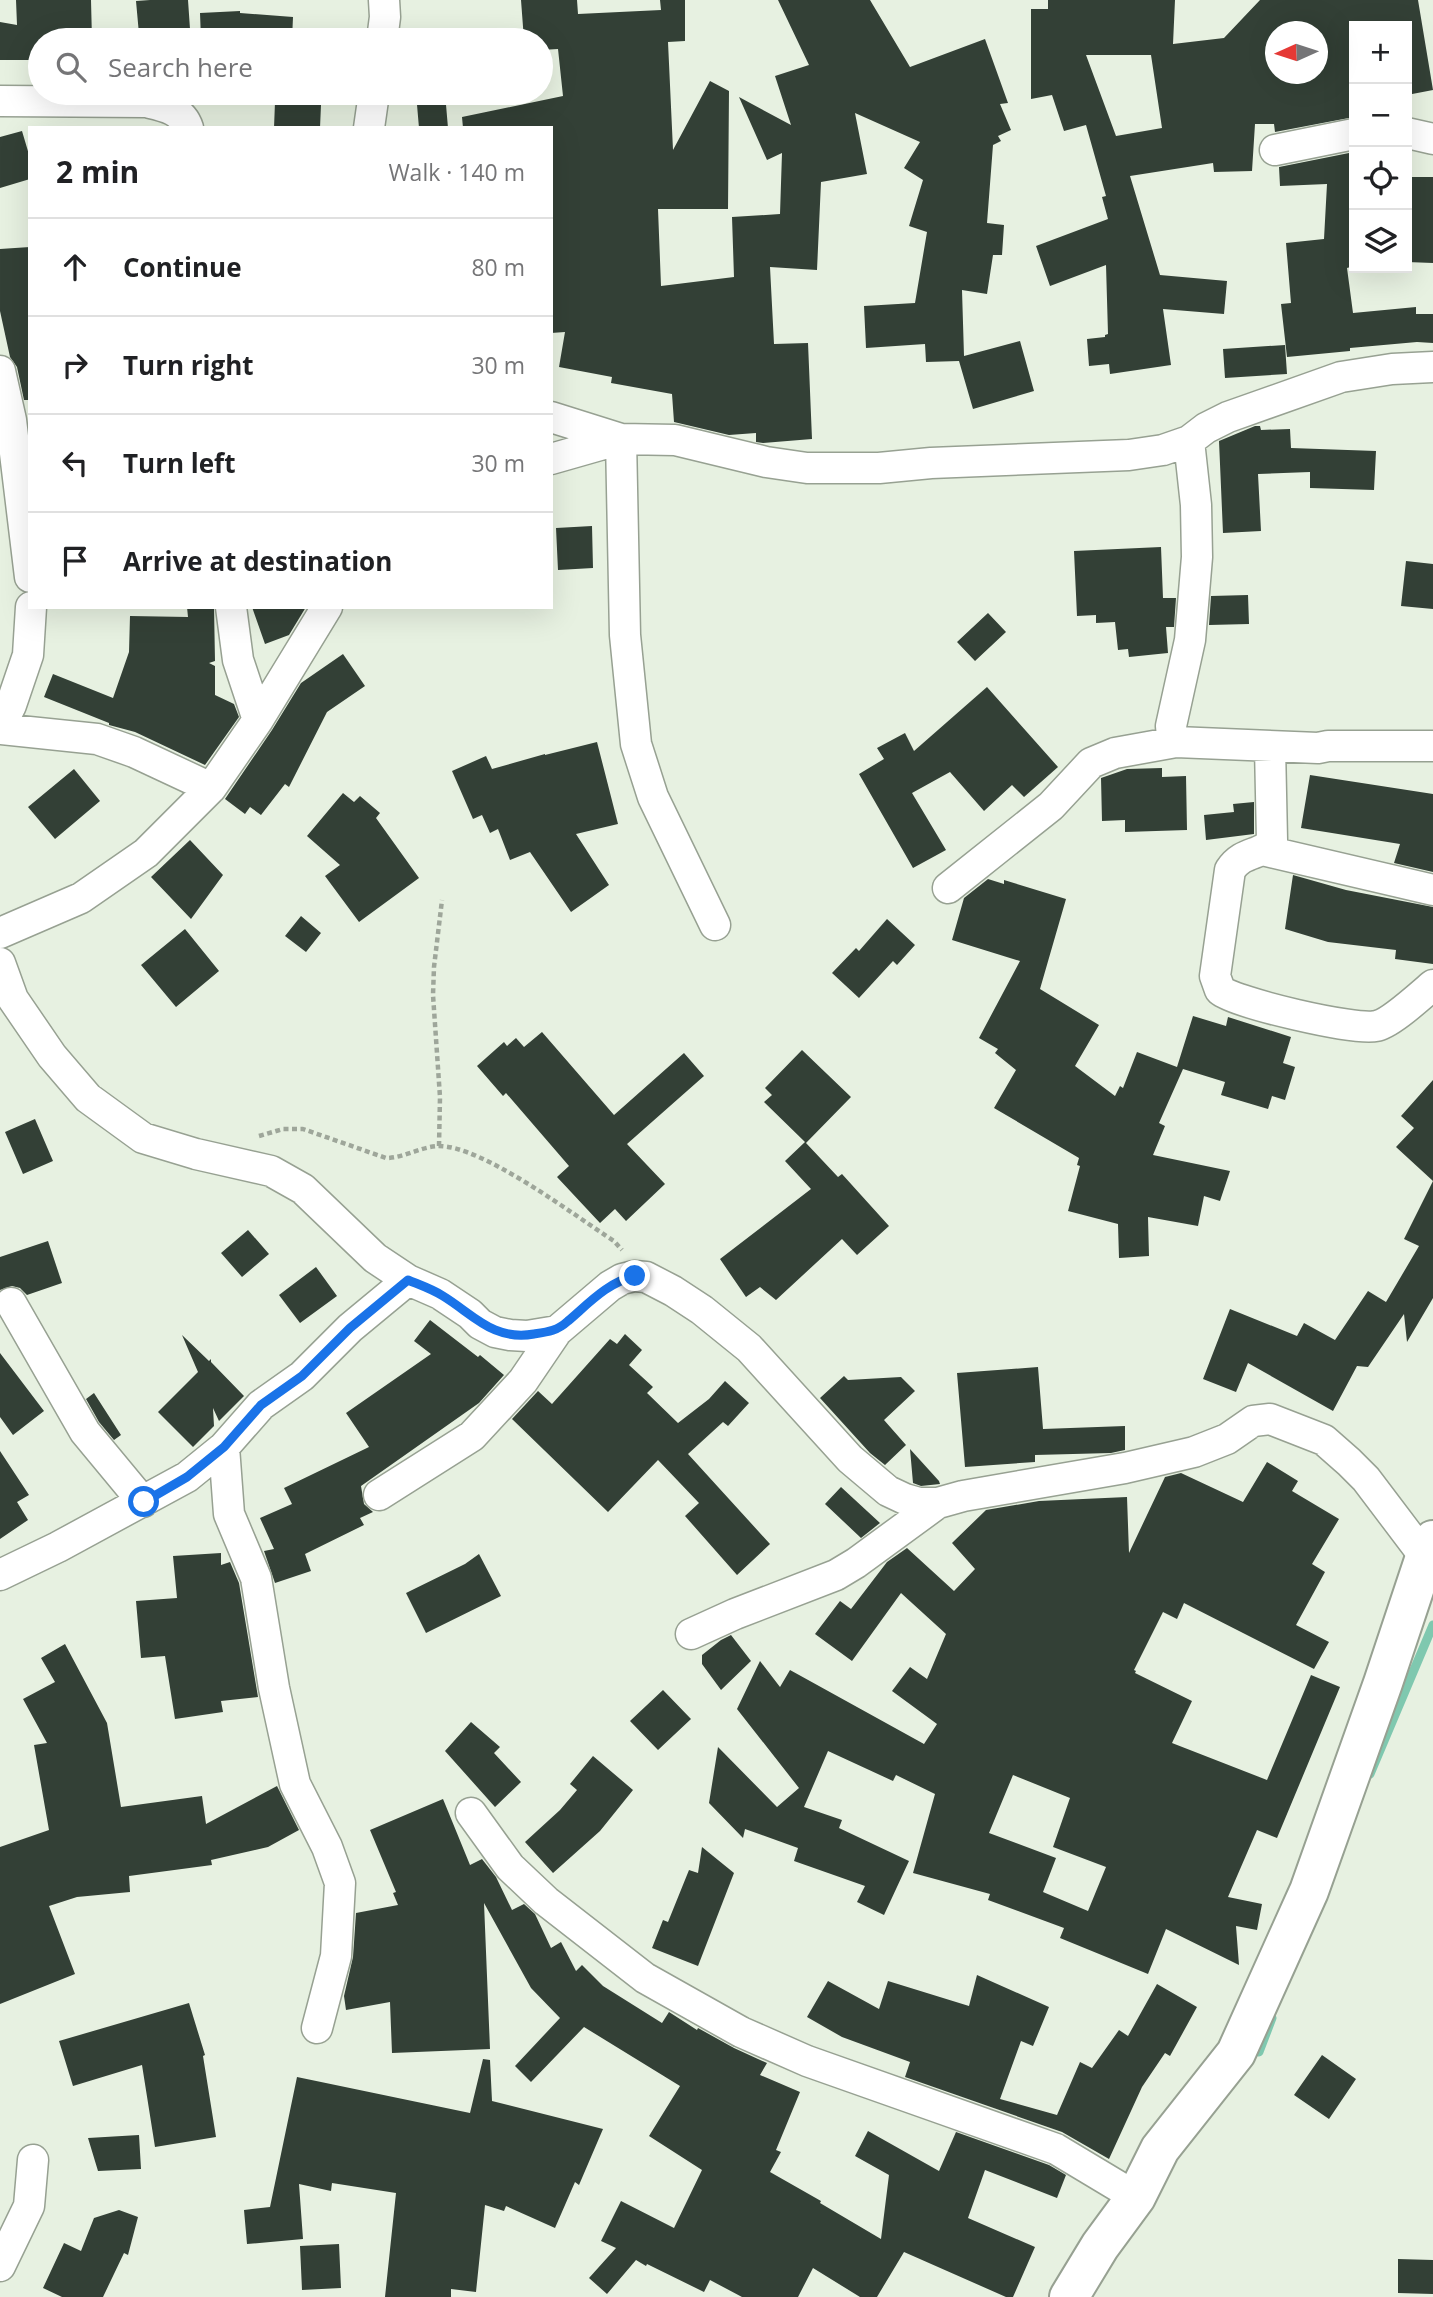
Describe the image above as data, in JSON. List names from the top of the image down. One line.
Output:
{"north":"left","page":{"map_buttons":["+","−"],"search":"Search here","heading":["2 min","Walk · 140 m"],"list":[["Continue","80 m"],["Turn right","30 m"],["Turn left","30 m"],"Arrive at destination"]}}
